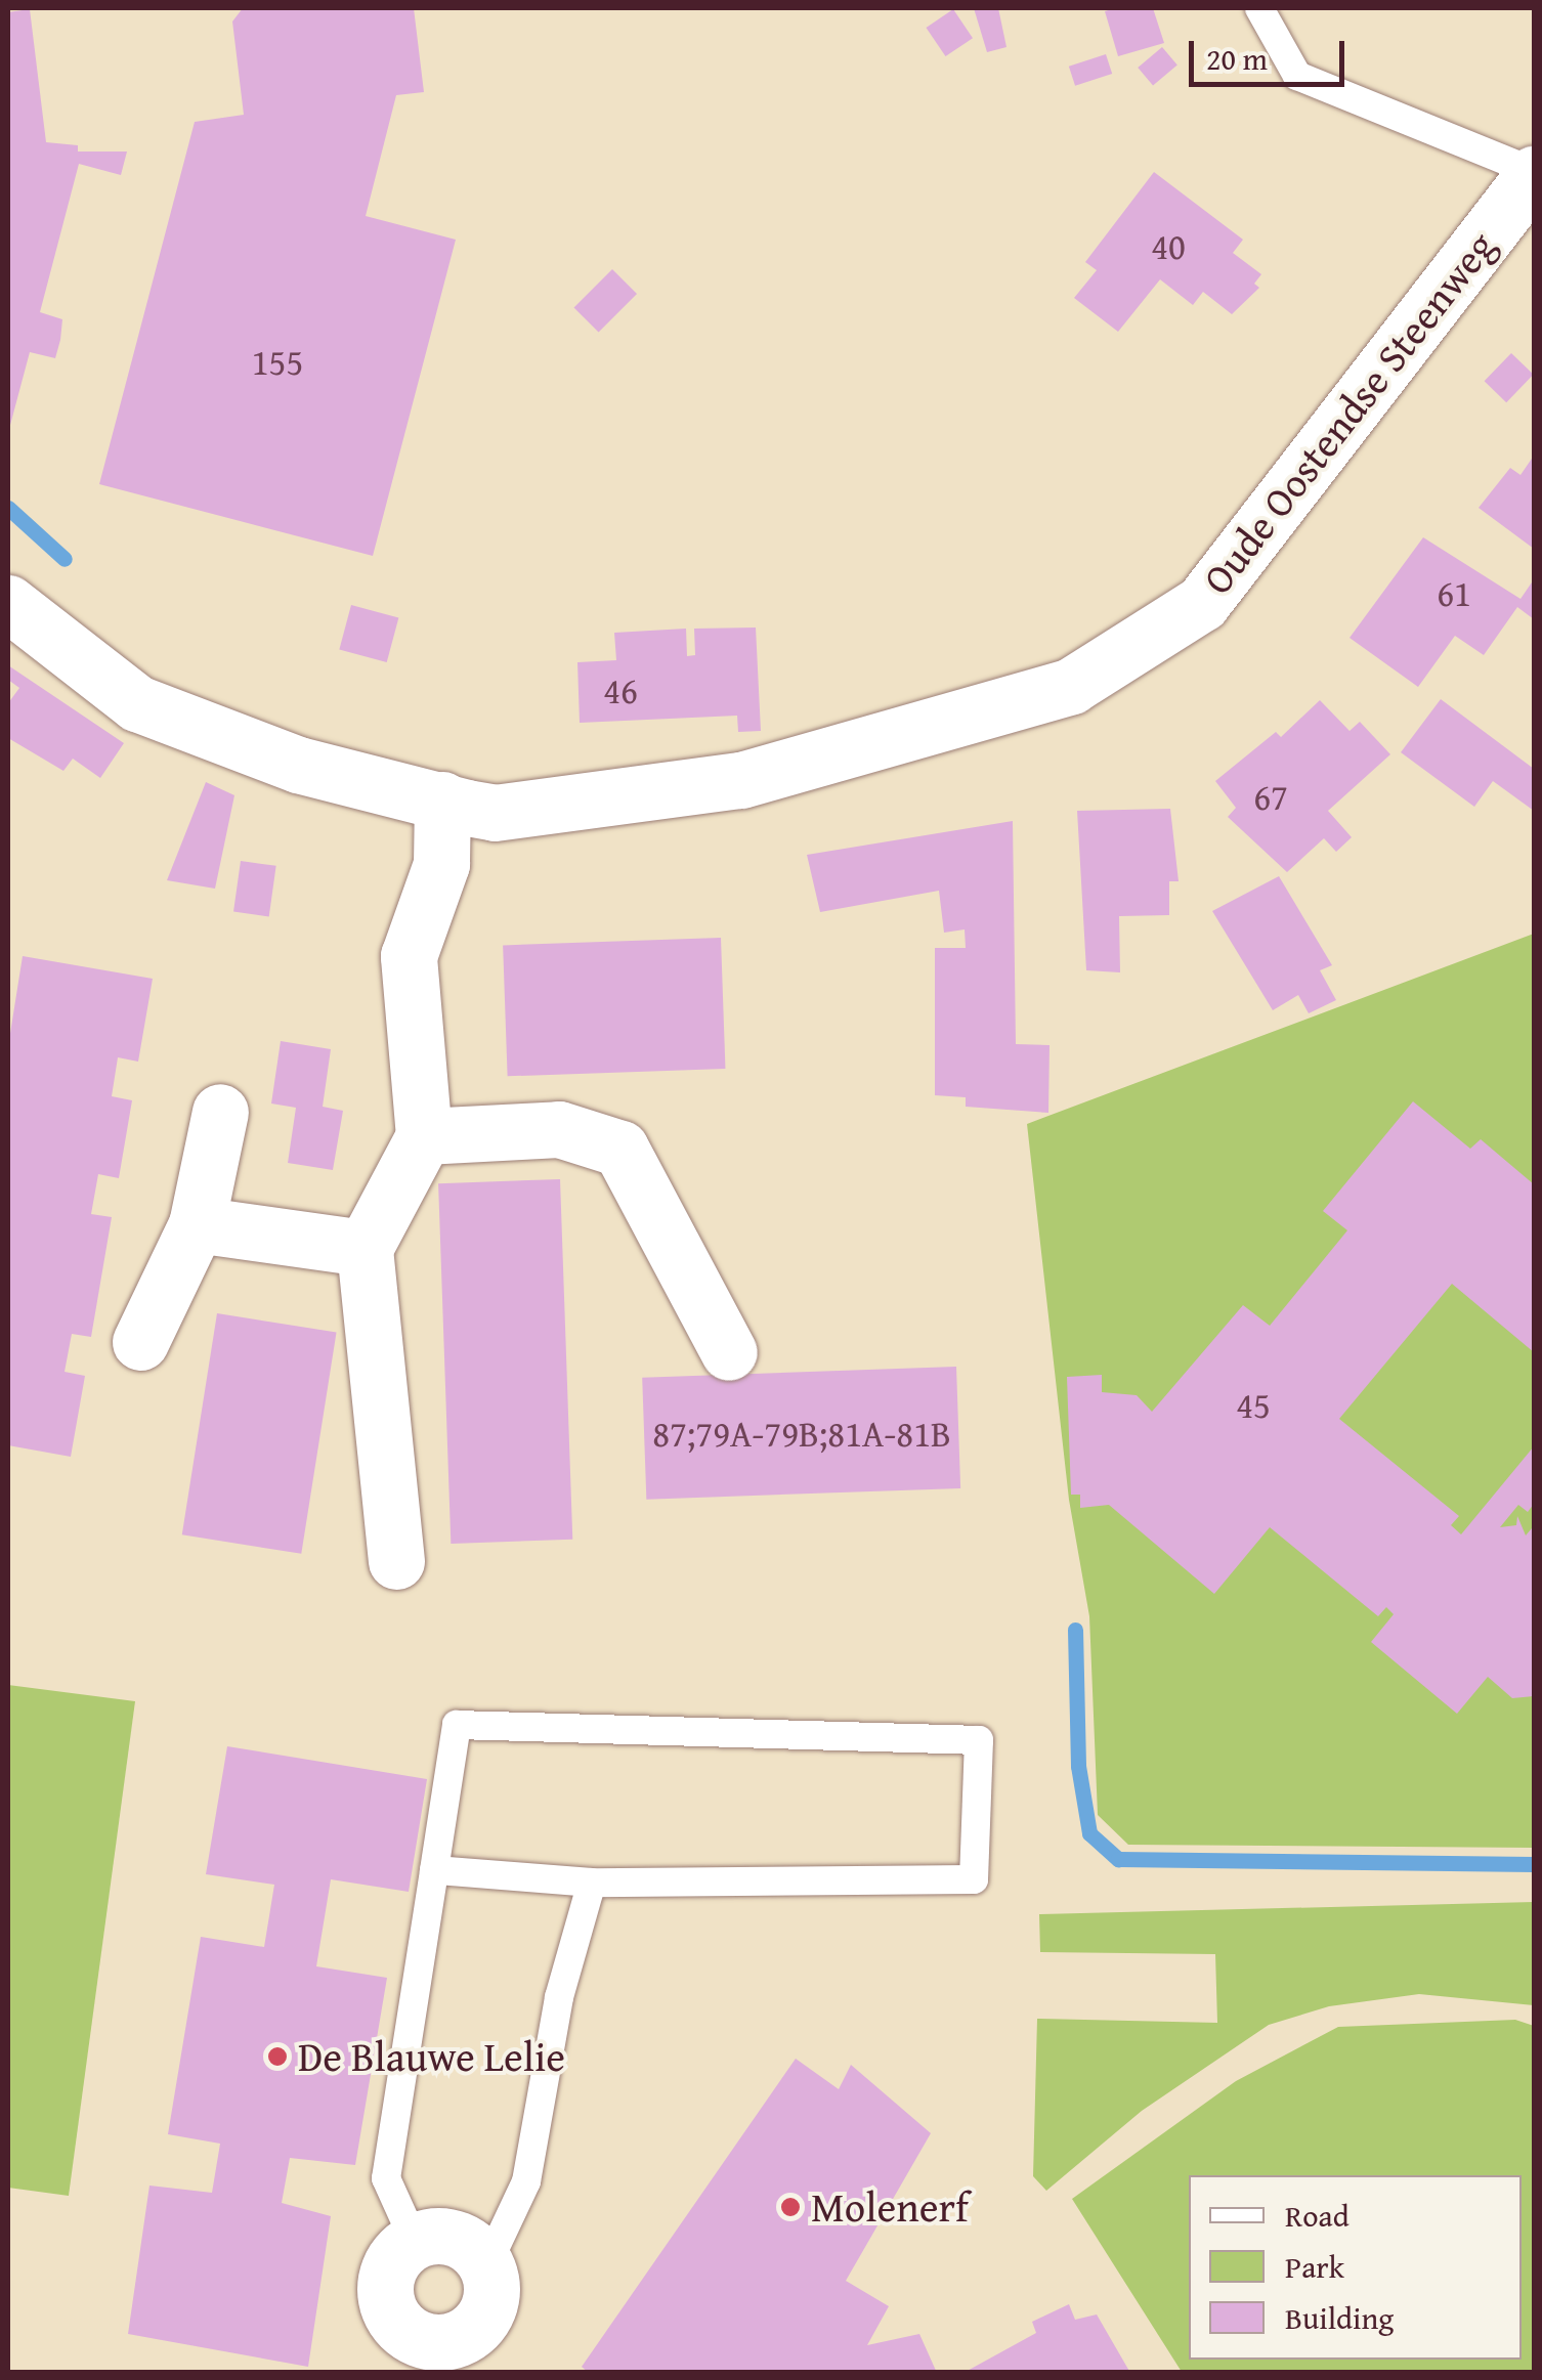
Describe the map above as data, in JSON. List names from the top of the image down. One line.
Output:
{"streets":{"street":["Oude Oostendse Steenweg"]},"places":["De Blauwe Lelie","Molenerf"],"house_numbers":["40","155","61","46","67","45","87;79A-79B;81A-81B"],"legend":["Road","Park","Building"],"scale_bar":"20 m"}
